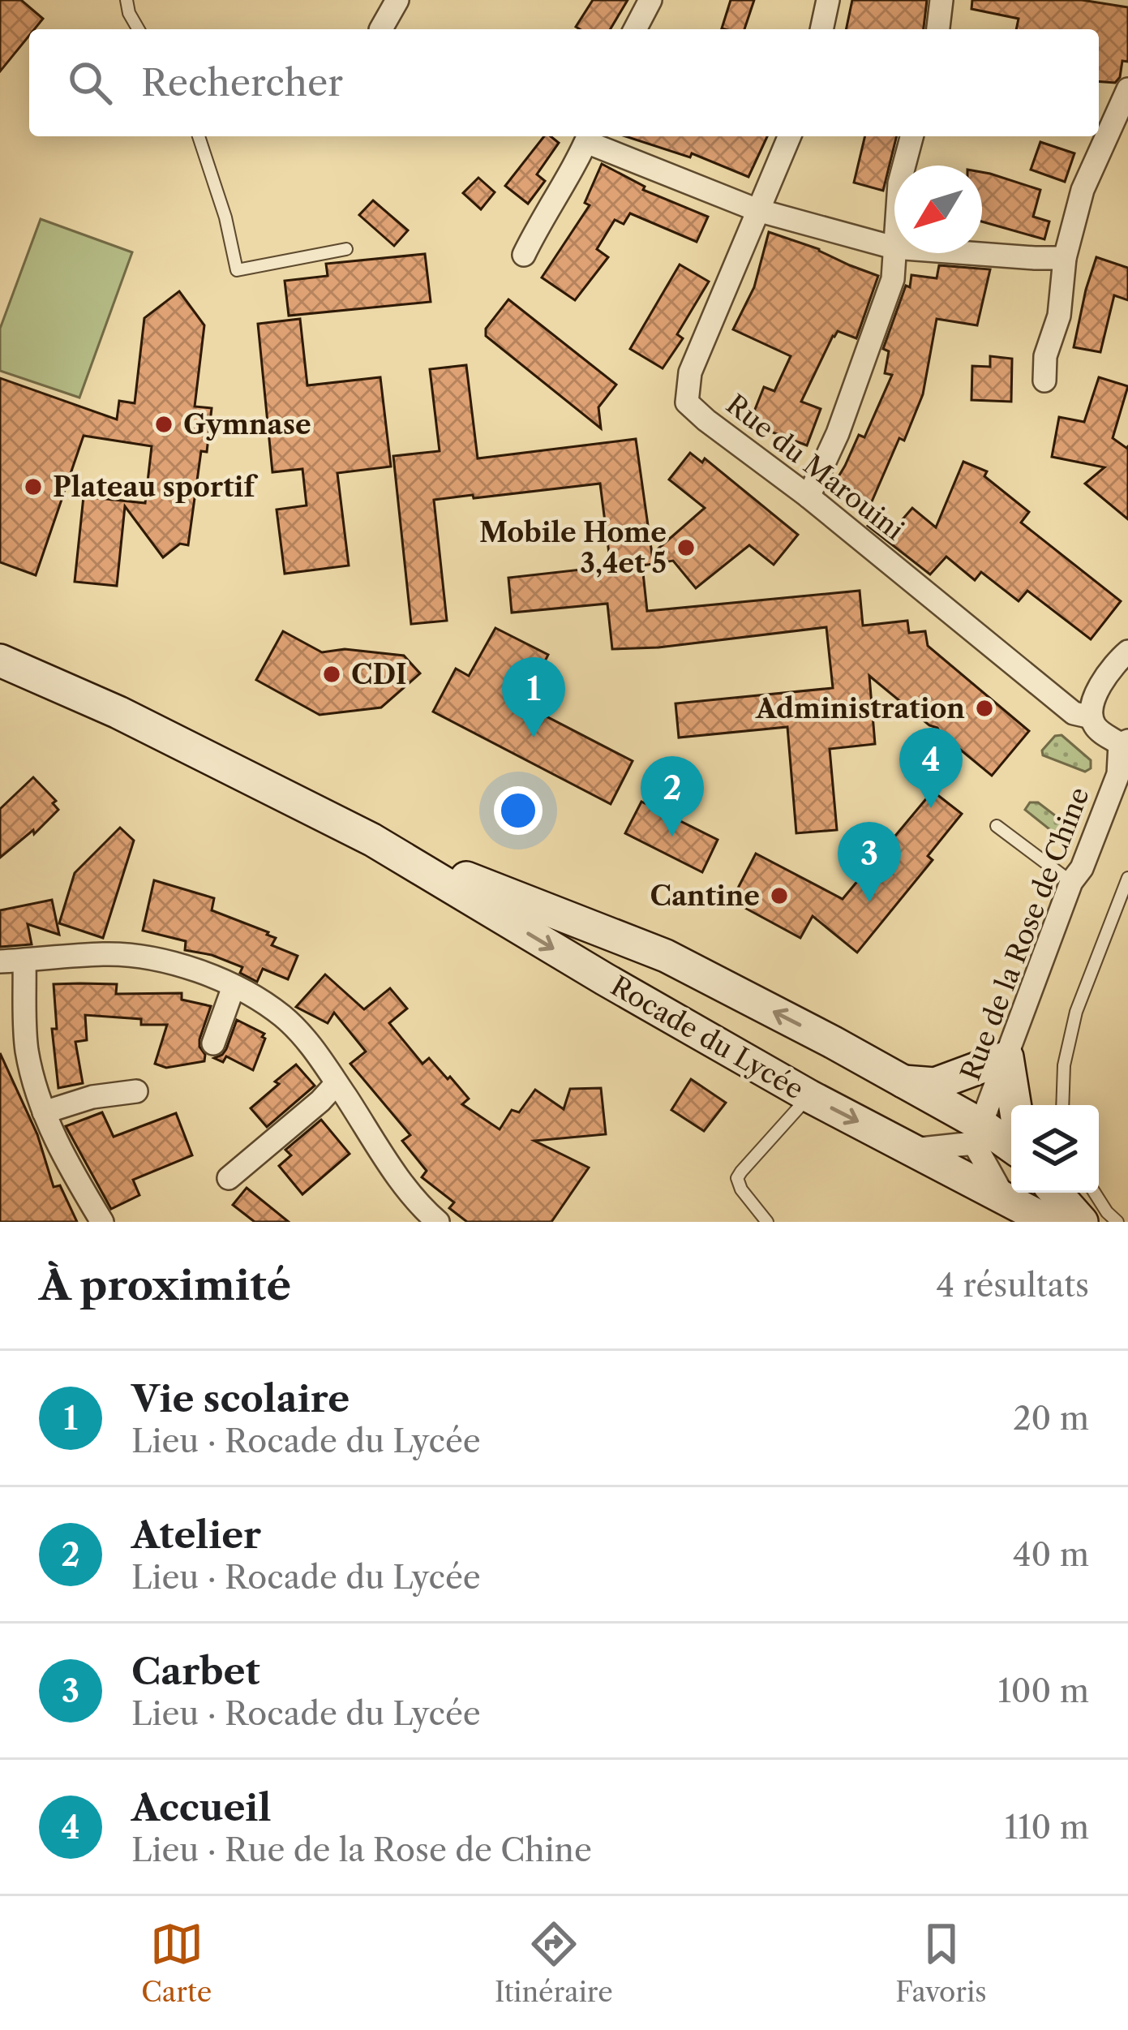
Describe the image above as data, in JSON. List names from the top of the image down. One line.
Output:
{"streets":{"main road":["Rocade du Lycée"],"street":["Rue du Marouini","Rue de la Rose de Chine"]},"crossings":[["Rue du Marouini","Rue de la Rose de Chine"],["Rue de la Rose de Chine","Rocade du Lycée"]],"places":["Gymnase","Plateau sportif","Mobile Home 3,4et 5","CDI","Administration","Cantine"],"north":"bottom left","page":{"search":"Rechercher","pins":["1","4","2","3"],"heading":["À proximité","4 résultats"],"list":[{"mark":"1","name":"Vie scolaire","note":"Lieu · Rocade du Lycée","value":"20 m"},{"mark":"2","name":"Atelier","note":"Lieu · Rocade du Lycée","value":"40 m"},{"mark":"3","name":"Carbet","note":"Lieu · Rocade du Lycée","value":"100 m"},{"mark":"4","name":"Accueil","note":"Lieu · Rue de la Rose de Chine","value":"110 m"}],"nav":["Carte","Itinéraire","Favoris"]}}
